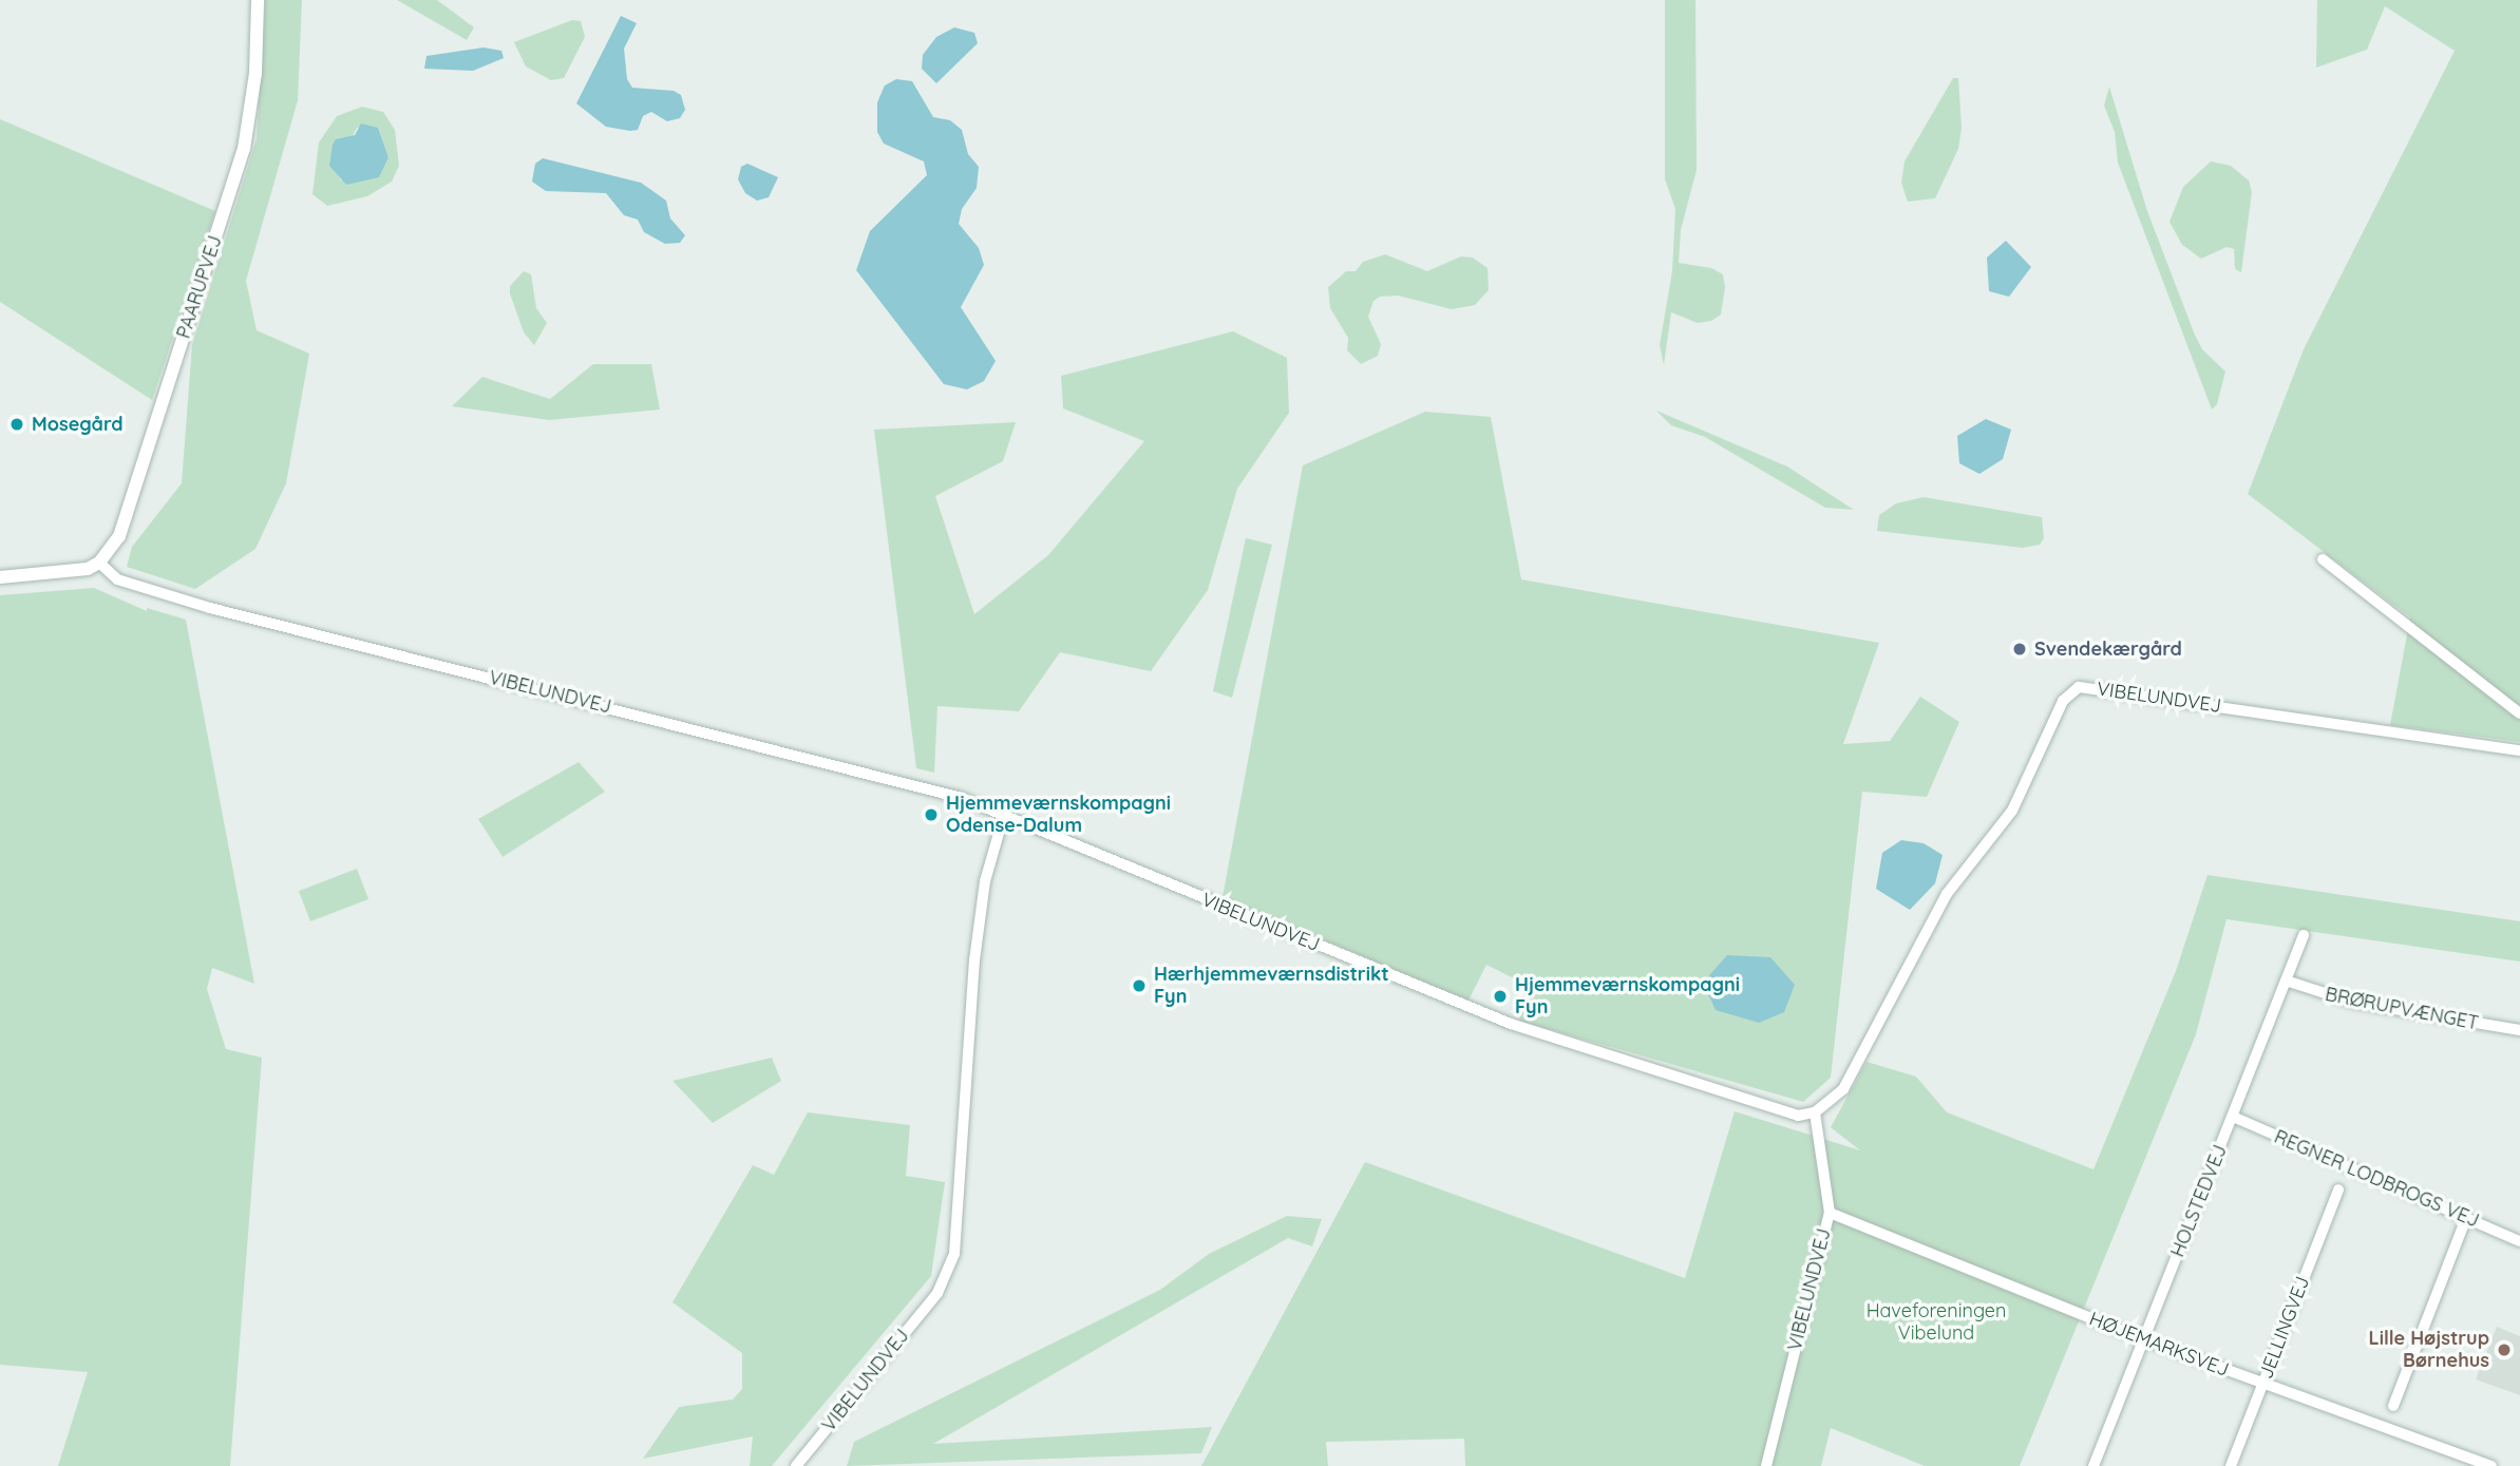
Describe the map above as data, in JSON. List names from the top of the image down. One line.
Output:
{"streets":{"street":["PAARUPVEJ","VIBELUNDVEJ","BRØRUPVÆNGET","REGNER LODBROGS VEJ","HOLSTEDVEJ","JELLINGVEJ","HØJEMARKSVEJ"]},"crossings":[["PAARUPVEJ","VIBELUNDVEJ"],["VIBELUNDVEJ","HØJEMARKSVEJ"],["BRØRUPVÆNGET","HOLSTEDVEJ"],["REGNER LODBROGS VEJ","HOLSTEDVEJ"],["HOLSTEDVEJ","HØJEMARKSVEJ"],["JELLINGVEJ","HØJEMARKSVEJ"]],"parks":["Haveforeningen Vibelund"],"places":["Mosegård","Svendekærgård","Hjemmeværnskompagni Odense-Dalum","Hærhjemmeværnsdistrikt Fyn","Hjemmeværnskompagni Fyn","Lille Højstrup Børnehus"]}
